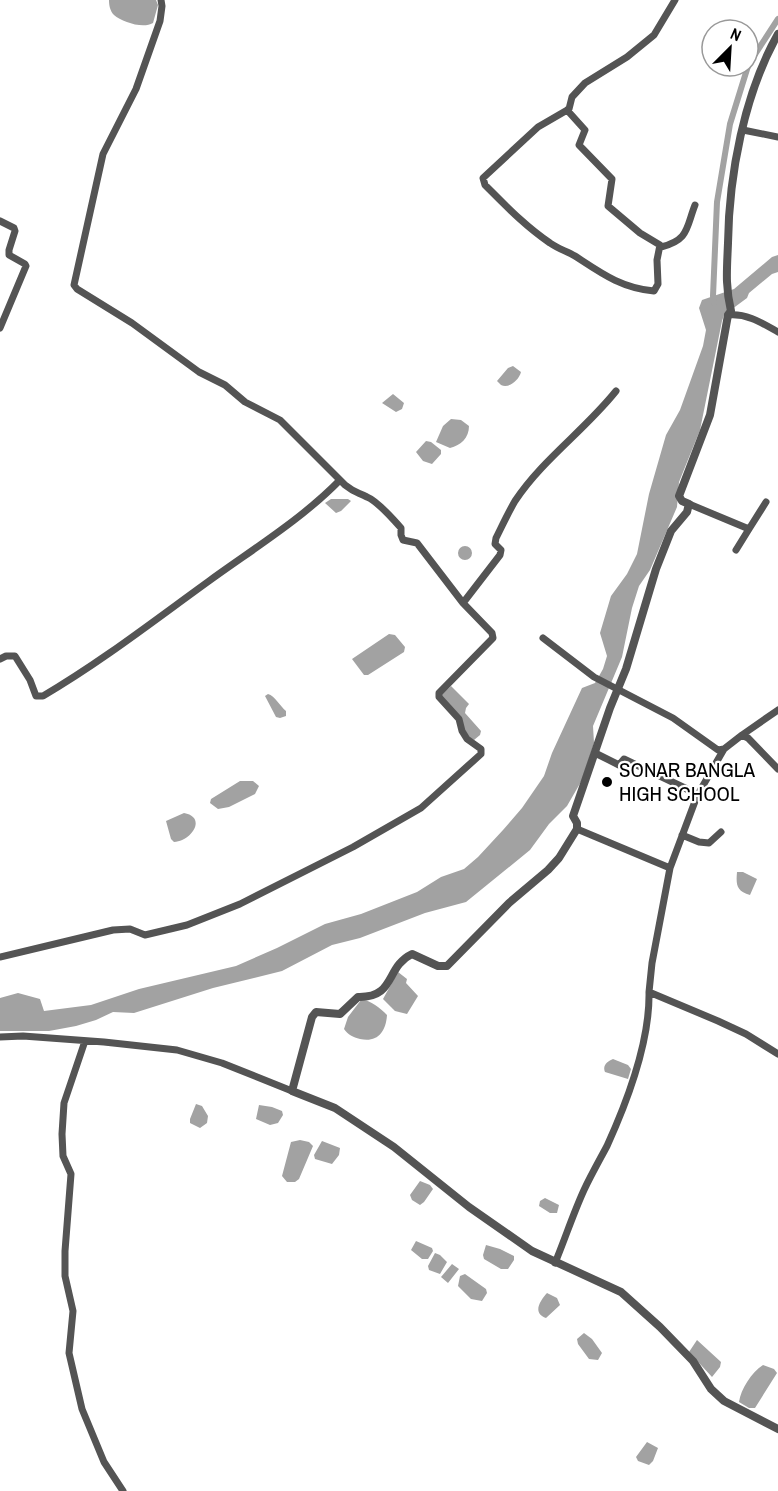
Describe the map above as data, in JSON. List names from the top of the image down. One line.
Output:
{"places":["SONAR BANGLA HIGH SCHOOL"],"north":"top right"}
